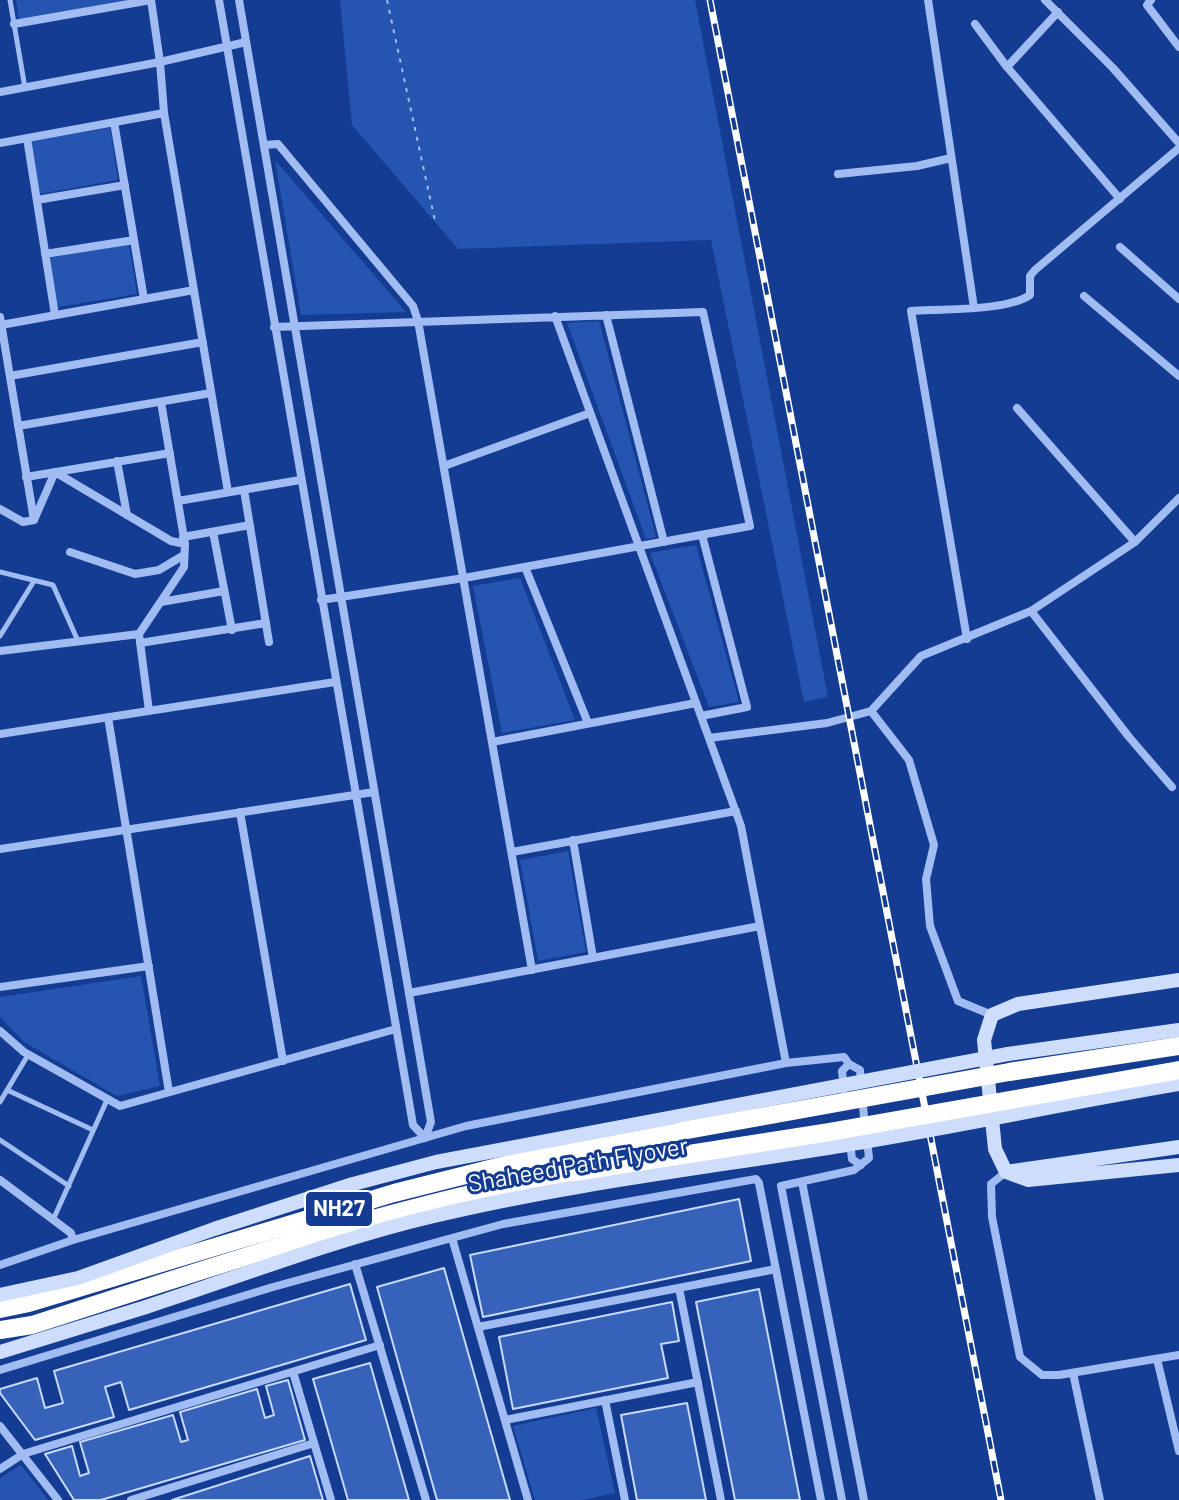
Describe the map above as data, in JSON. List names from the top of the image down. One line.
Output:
{"streets":{"highway":["Shaheed Path Flyover","NH27"]}}
